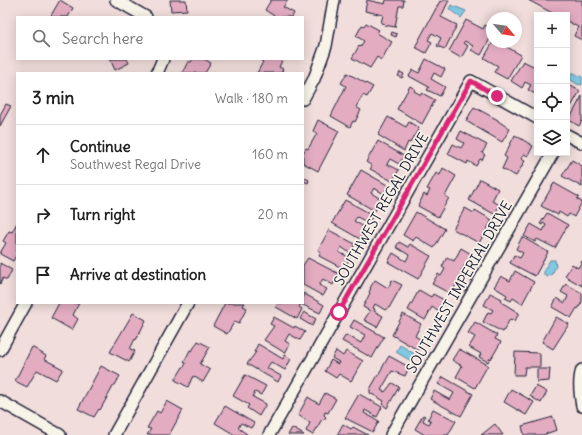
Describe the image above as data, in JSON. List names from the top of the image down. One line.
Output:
{"streets":{"street":["SOUTHWEST REGAL DRIVE","SOUTHWEST IMPERIAL DRIVE"]},"north":"bottom right","page":{"map_buttons":["+","−"],"search":"Search here","heading":["3 min","Walk · 180 m"],"list":[["Continue","Southwest Regal Drive","160 m"],["Turn right","20 m"],"Arrive at destination"]}}
